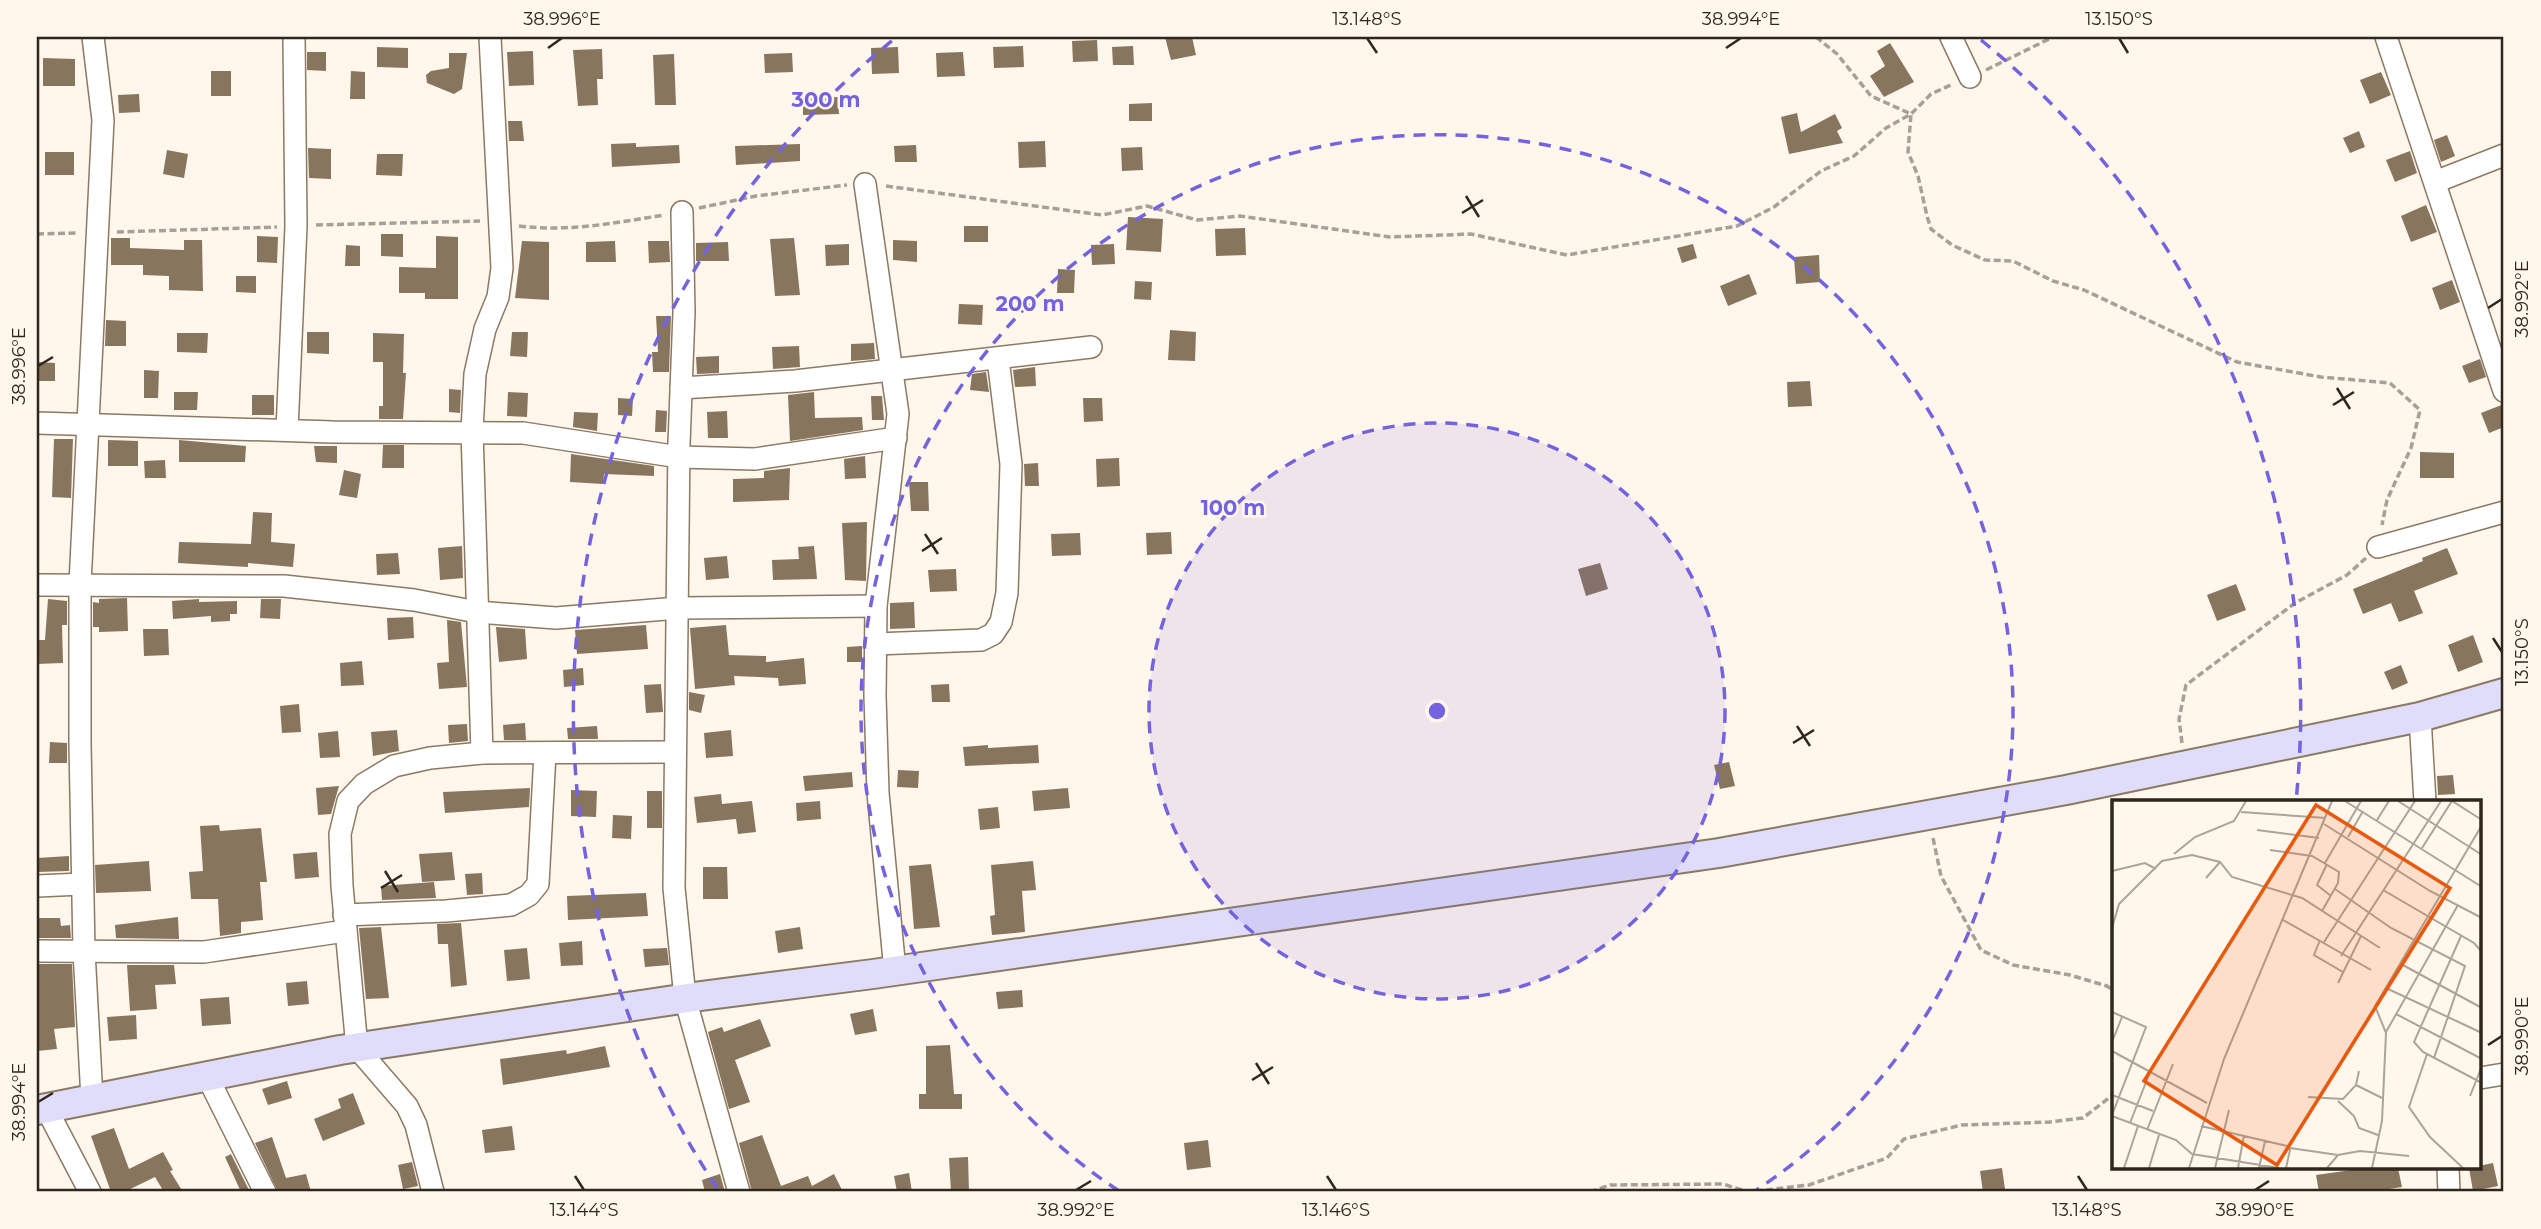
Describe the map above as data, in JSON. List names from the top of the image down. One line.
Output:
{"coordinates":["38.996°E","13.148°S","38.994°E","13.150°S","38.992°E","38.990°E","13.144°S","13.146°S"],"rings":["300 m","200 m","100 m"]}
